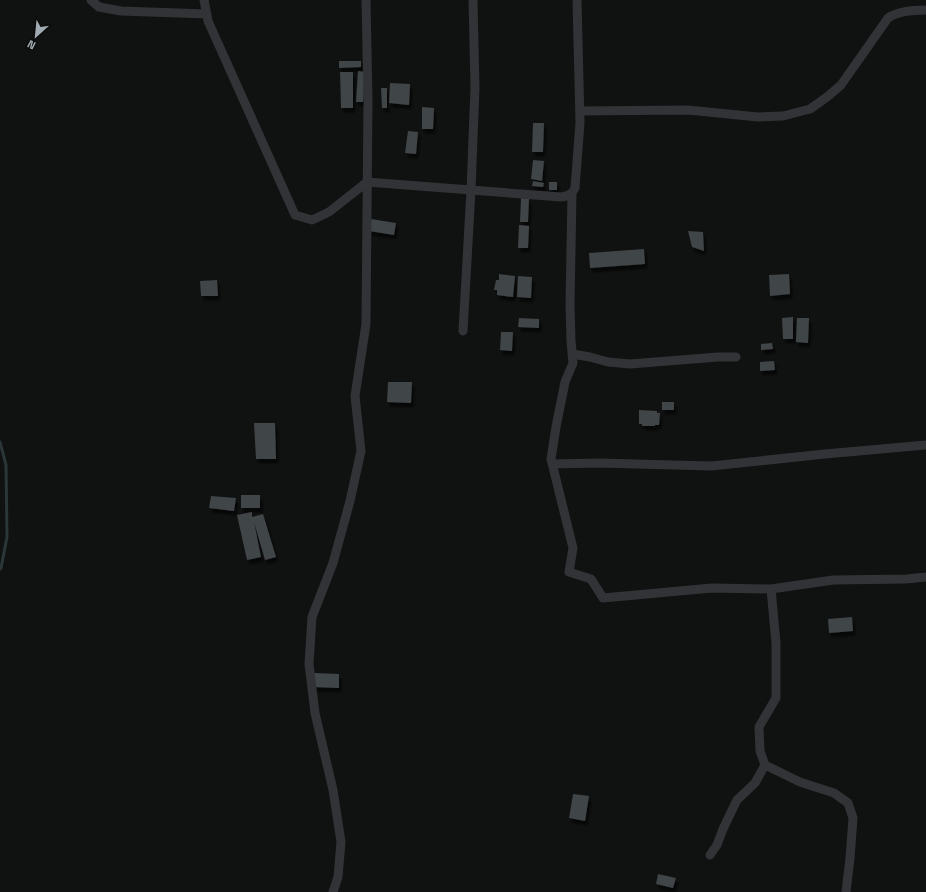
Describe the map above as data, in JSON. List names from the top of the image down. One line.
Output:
{"north":"bottom left"}
